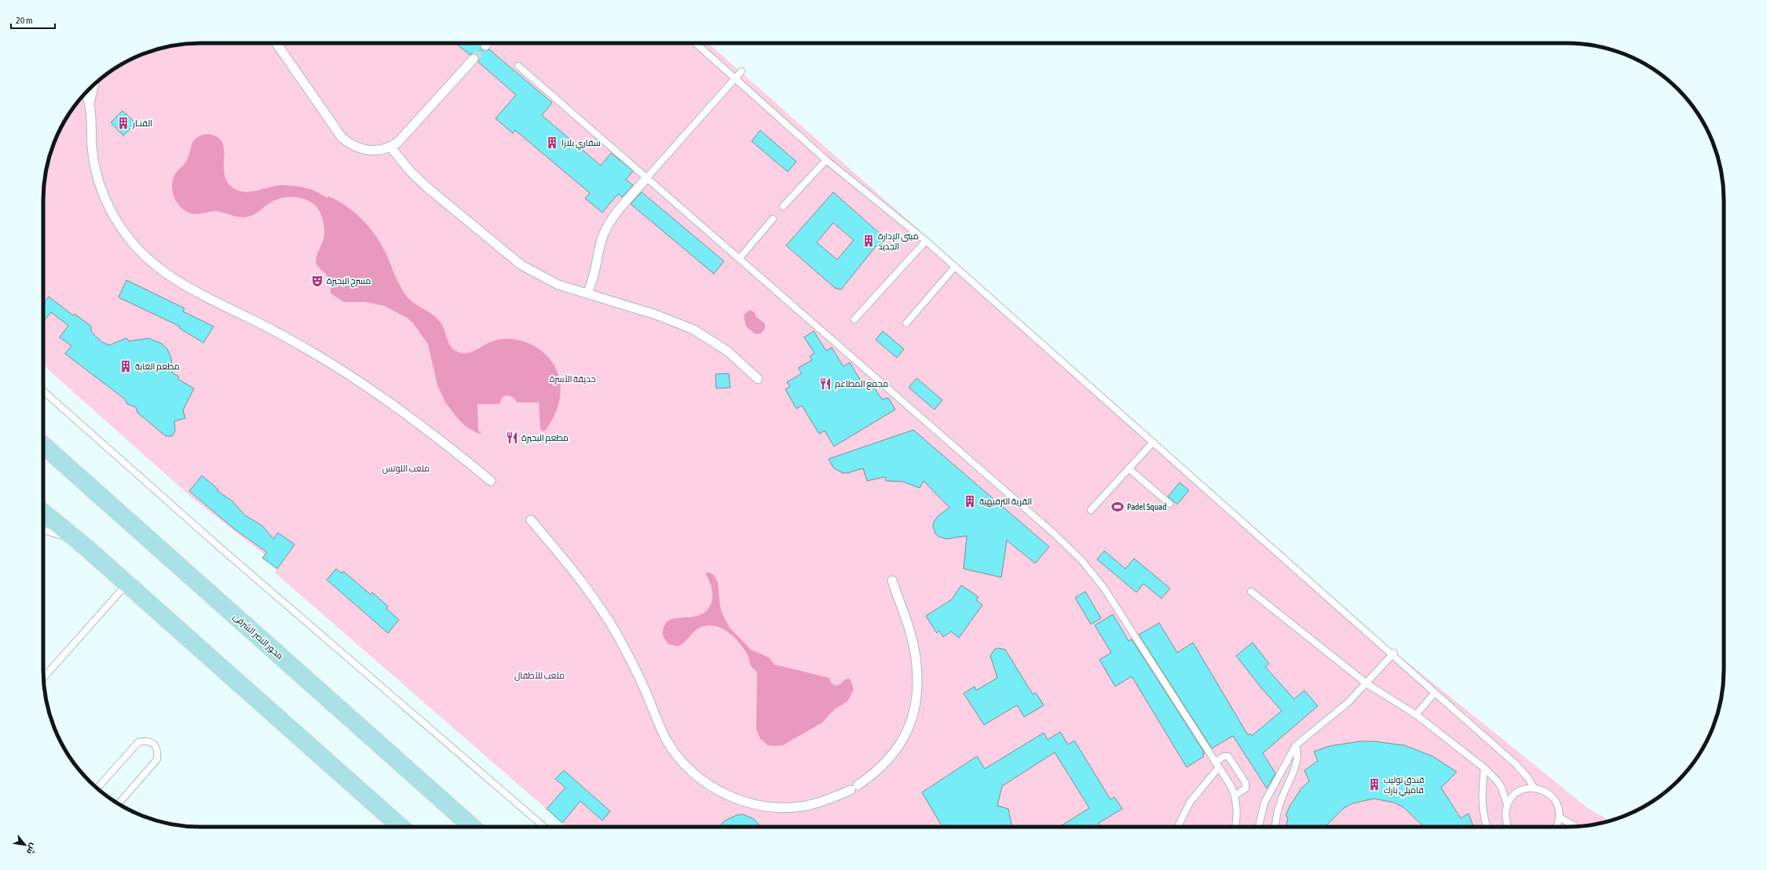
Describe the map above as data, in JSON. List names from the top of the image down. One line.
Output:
{"streets":{"main road":["محور النصر الشرقى"]},"parks":["حديقة الأسرة","ملعب اللوتس","ملعب للأطفال"],"places":{"building":["الفنـار","سفاري بلازا","مبنى الإدارة الجديد","مطعم الغابة","القرية الترفيهية","فندق توليب فاميلي بارك"],"theatre":["مسرح البحيرة"],"restaurant":["مجمع المطاعم","مطعم البحيرة"],"sports":["Padel Squad"]},"scale_bar":"20 m","north":"bottom right"}
